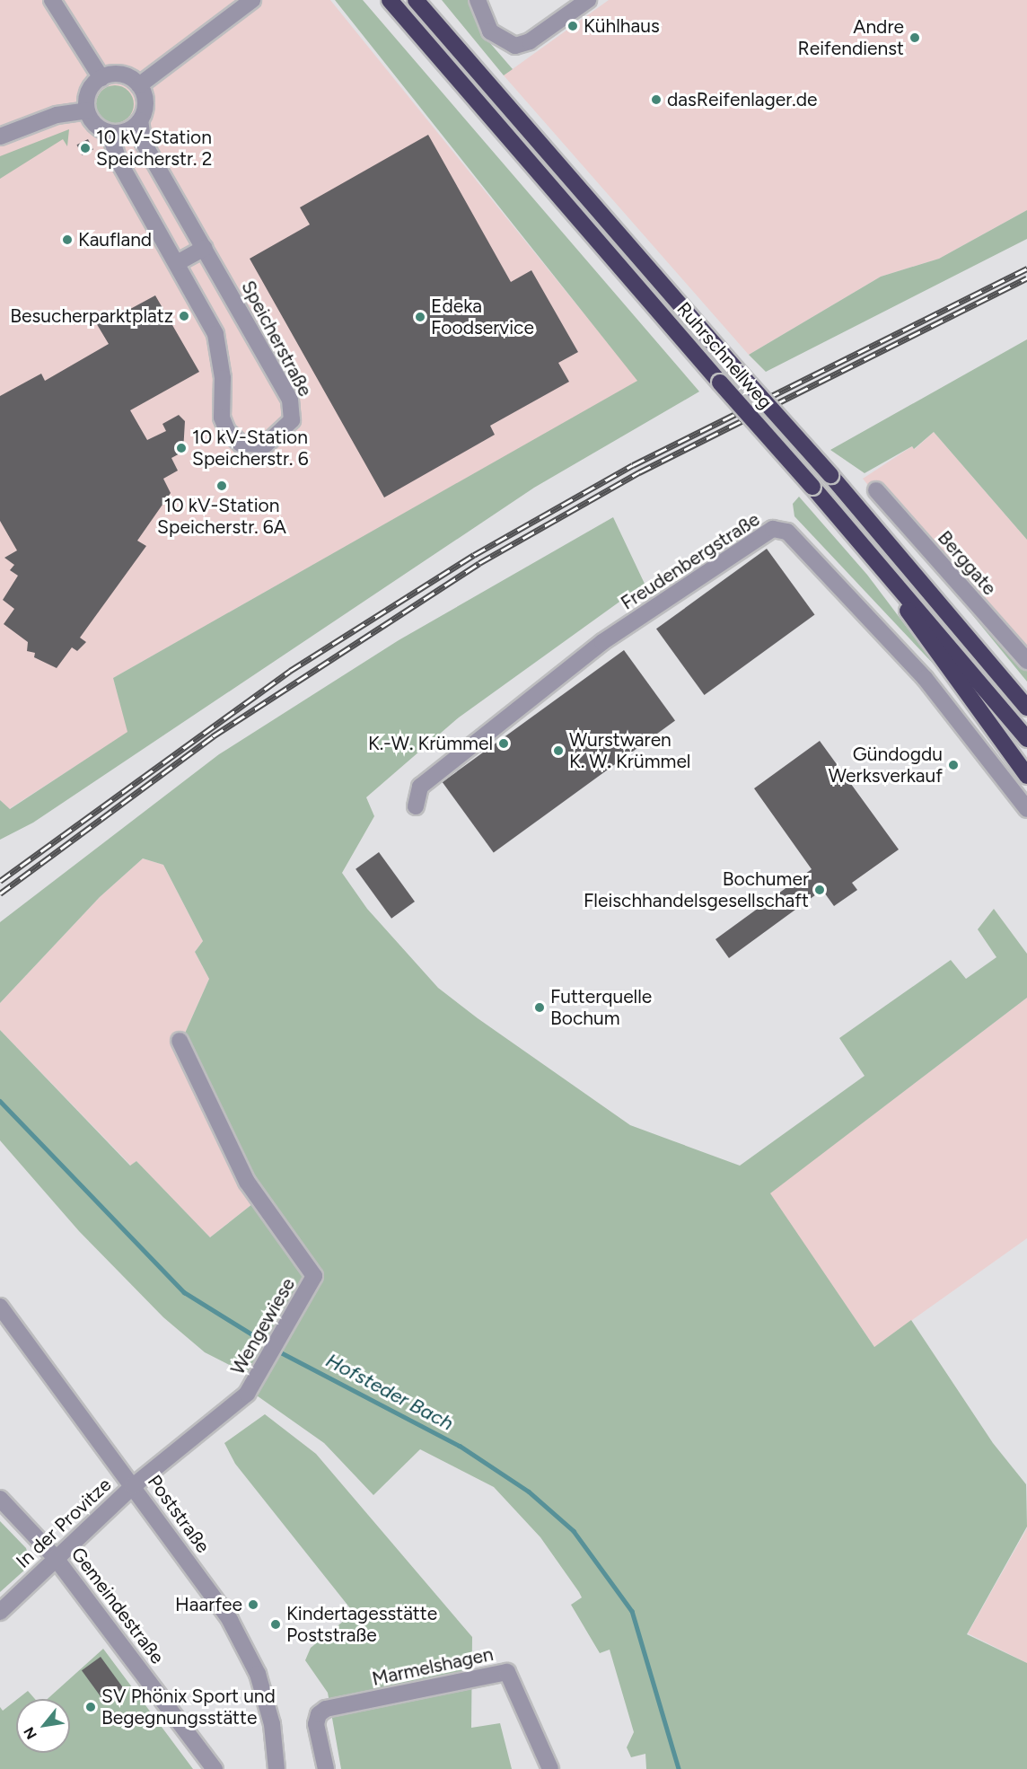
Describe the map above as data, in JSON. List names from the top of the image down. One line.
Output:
{"streets":{"highway":["Ruhrschnellweg"],"street":["Speicherstraße","Freudenbergstraße","Berggate","Wengewiese","Poststraße","In der Provitze","Gemeindestraße","Marmelshagen"]},"crossings":[["Wengewiese","Poststraße"],["Wengewiese","In der Provitze"],["Poststraße","In der Provitze"],["In der Provitze","Gemeindestraße"]],"water":["Hofsteder Bach"],"places":["Kühlhaus","Andre Reifendienst","dasReifenlager.de","10 kV-Station Speicherstr. 2","Kaufland","Besucherparktplatz","Edeka Foodservice","10 kV-Station Speicherstr. 6","10 kV-Station Speicherstr. 6A","K.-W. Krümmel","Wurstwaren K. W. Krümmel","Gündogdu Werksverkauf","Bochumer Fleischhandelsgesellschaft","Futterquelle Bochum","Haarfee","Kindertagesstätte Poststraße","SV Phönix Sport und Begegnungsstätte"],"north":"bottom left"}
